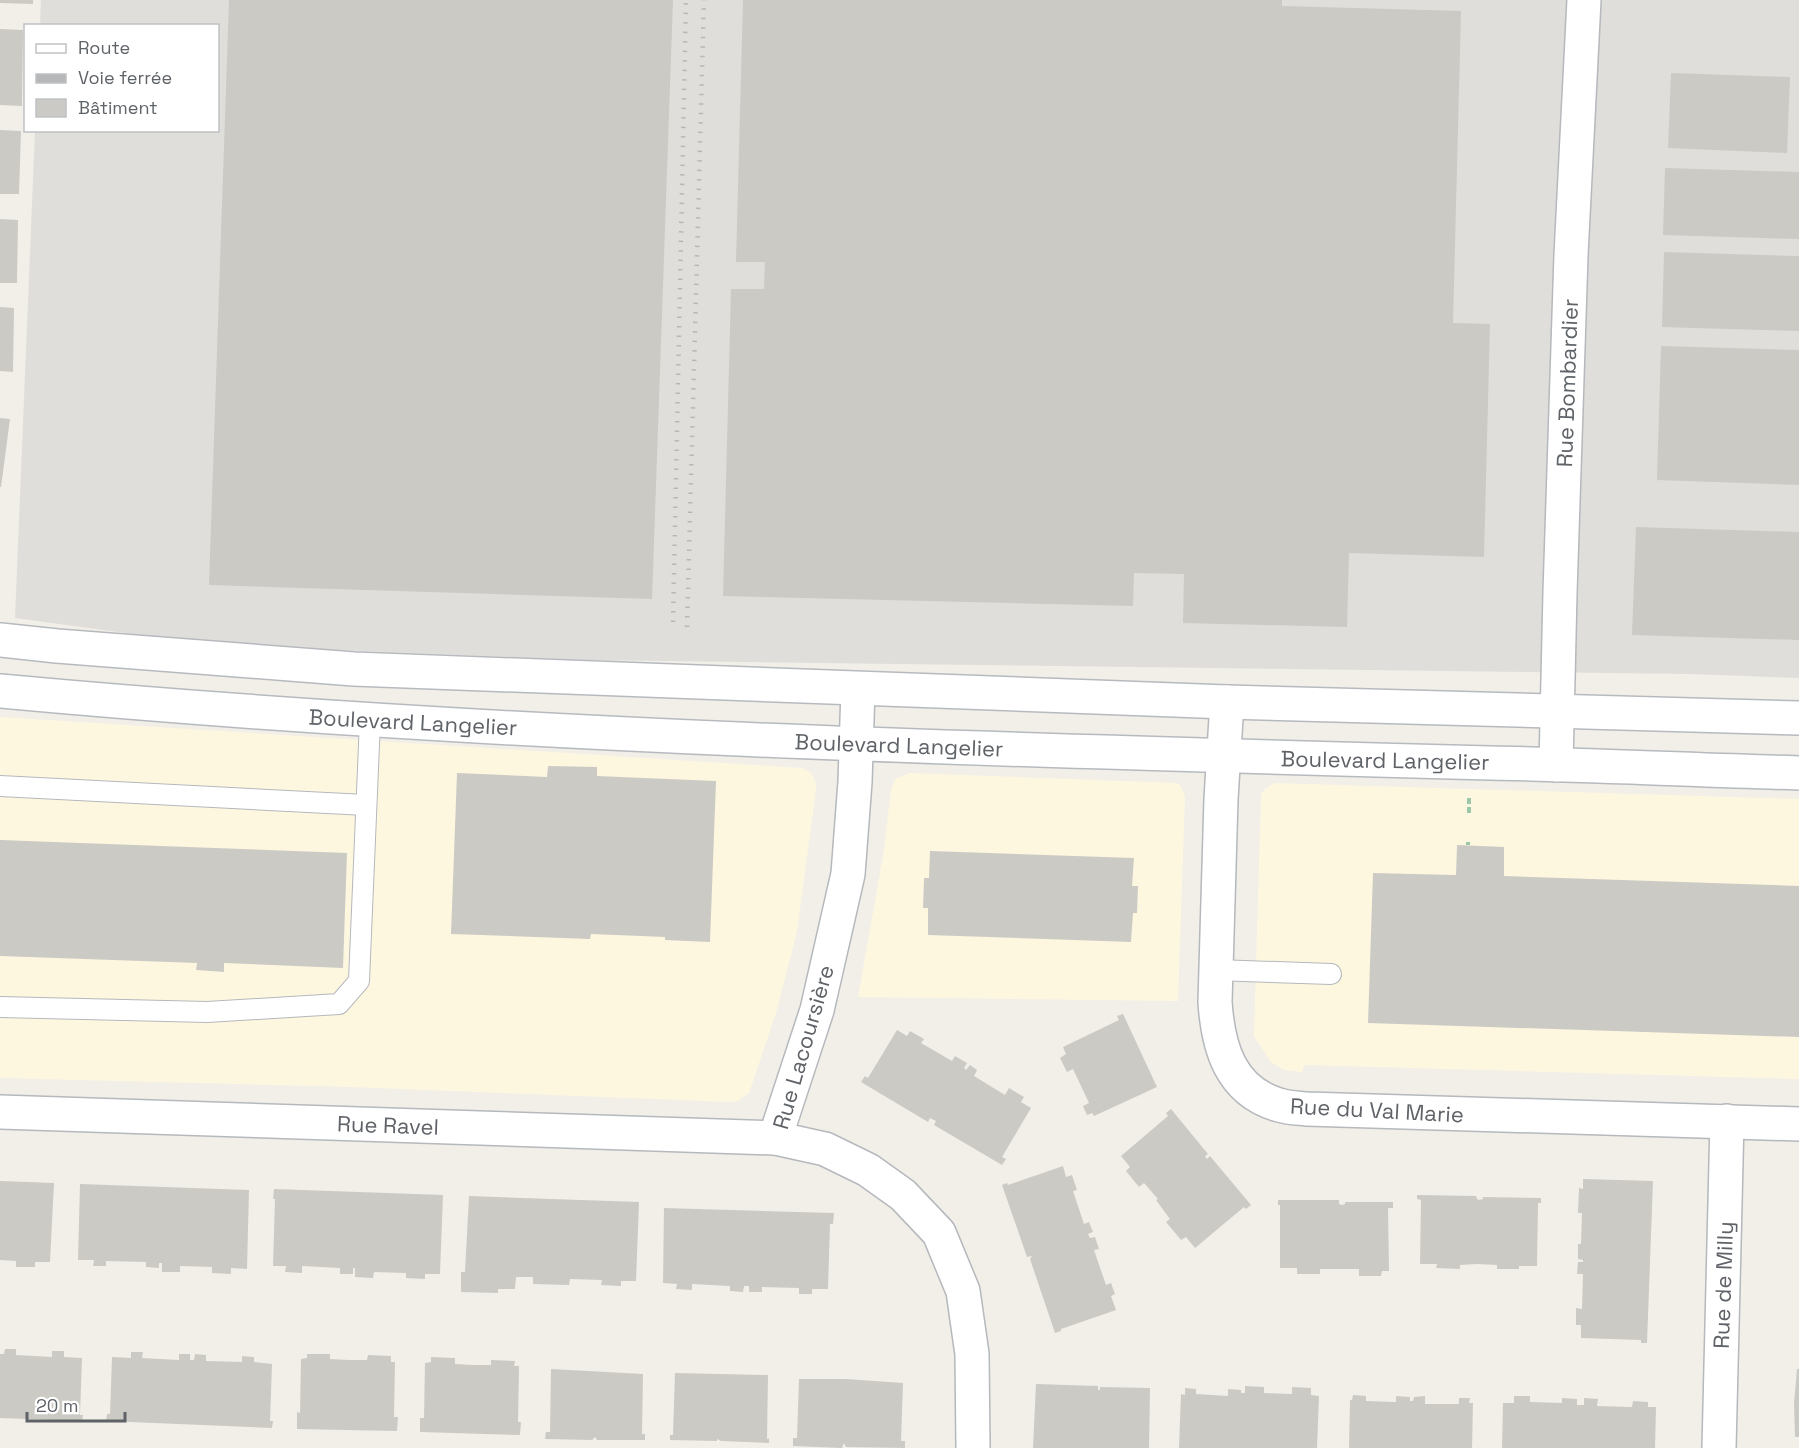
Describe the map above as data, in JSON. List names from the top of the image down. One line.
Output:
{"streets":{"street":["Rue Bombardier","Boulevard Langelier","Rue Lacoursière","Rue du Val Marie","Rue Ravel","Rue de Milly"]},"crossings":[["Rue Bombardier","Boulevard Langelier"],["Boulevard Langelier","Rue Lacoursière"],["Boulevard Langelier","Rue du Val Marie"],["Rue Lacoursière","Rue Ravel"],["Rue du Val Marie","Rue de Milly"]],"legend":["Route","Voie ferrée","Bâtiment"],"scale_bar":"20 m"}
